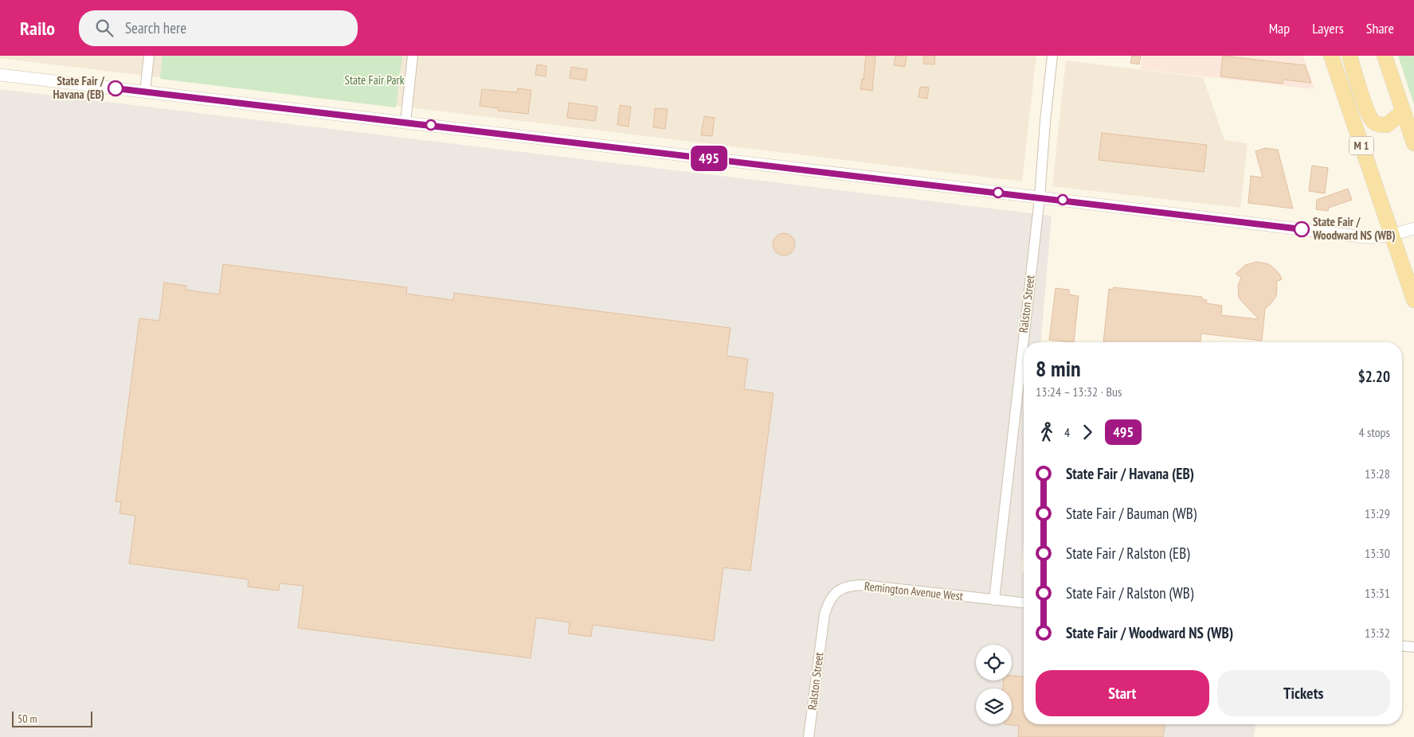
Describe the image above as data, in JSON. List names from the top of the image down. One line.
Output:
{"streets":{"main road":["M 1"],"street":["Ralston Street","Remington Avenue West"]},"crossings":[["Ralston Street","Remington Avenue West"]],"parks":["State Fair Park"],"places":["State Fair / Havana (EB)","State Fair / Woodward NS (WB)"],"lines":["bus line 495"],"scale_bar":"50 m","page":{"header":"Railo","search":"Search here","nav":["Map","Layers","Share"],"on_map":"495","heading":["8 min","13:24 – 13:32 · Bus","$2.20"],"legs":["4","495","4 stops"],"list":[{"name":"State Fair / Havana (EB)","value":"13:28"},{"name":"State Fair / Bauman (WB)","value":"13:29"},{"name":"State Fair / Ralston (EB)","value":"13:30"},{"name":"State Fair / Ralston (WB)","value":"13:31"},{"name":"State Fair / Woodward NS (WB)","value":"13:32"}],"buttons":["Start","Tickets"],"scale":"50 m"}}
